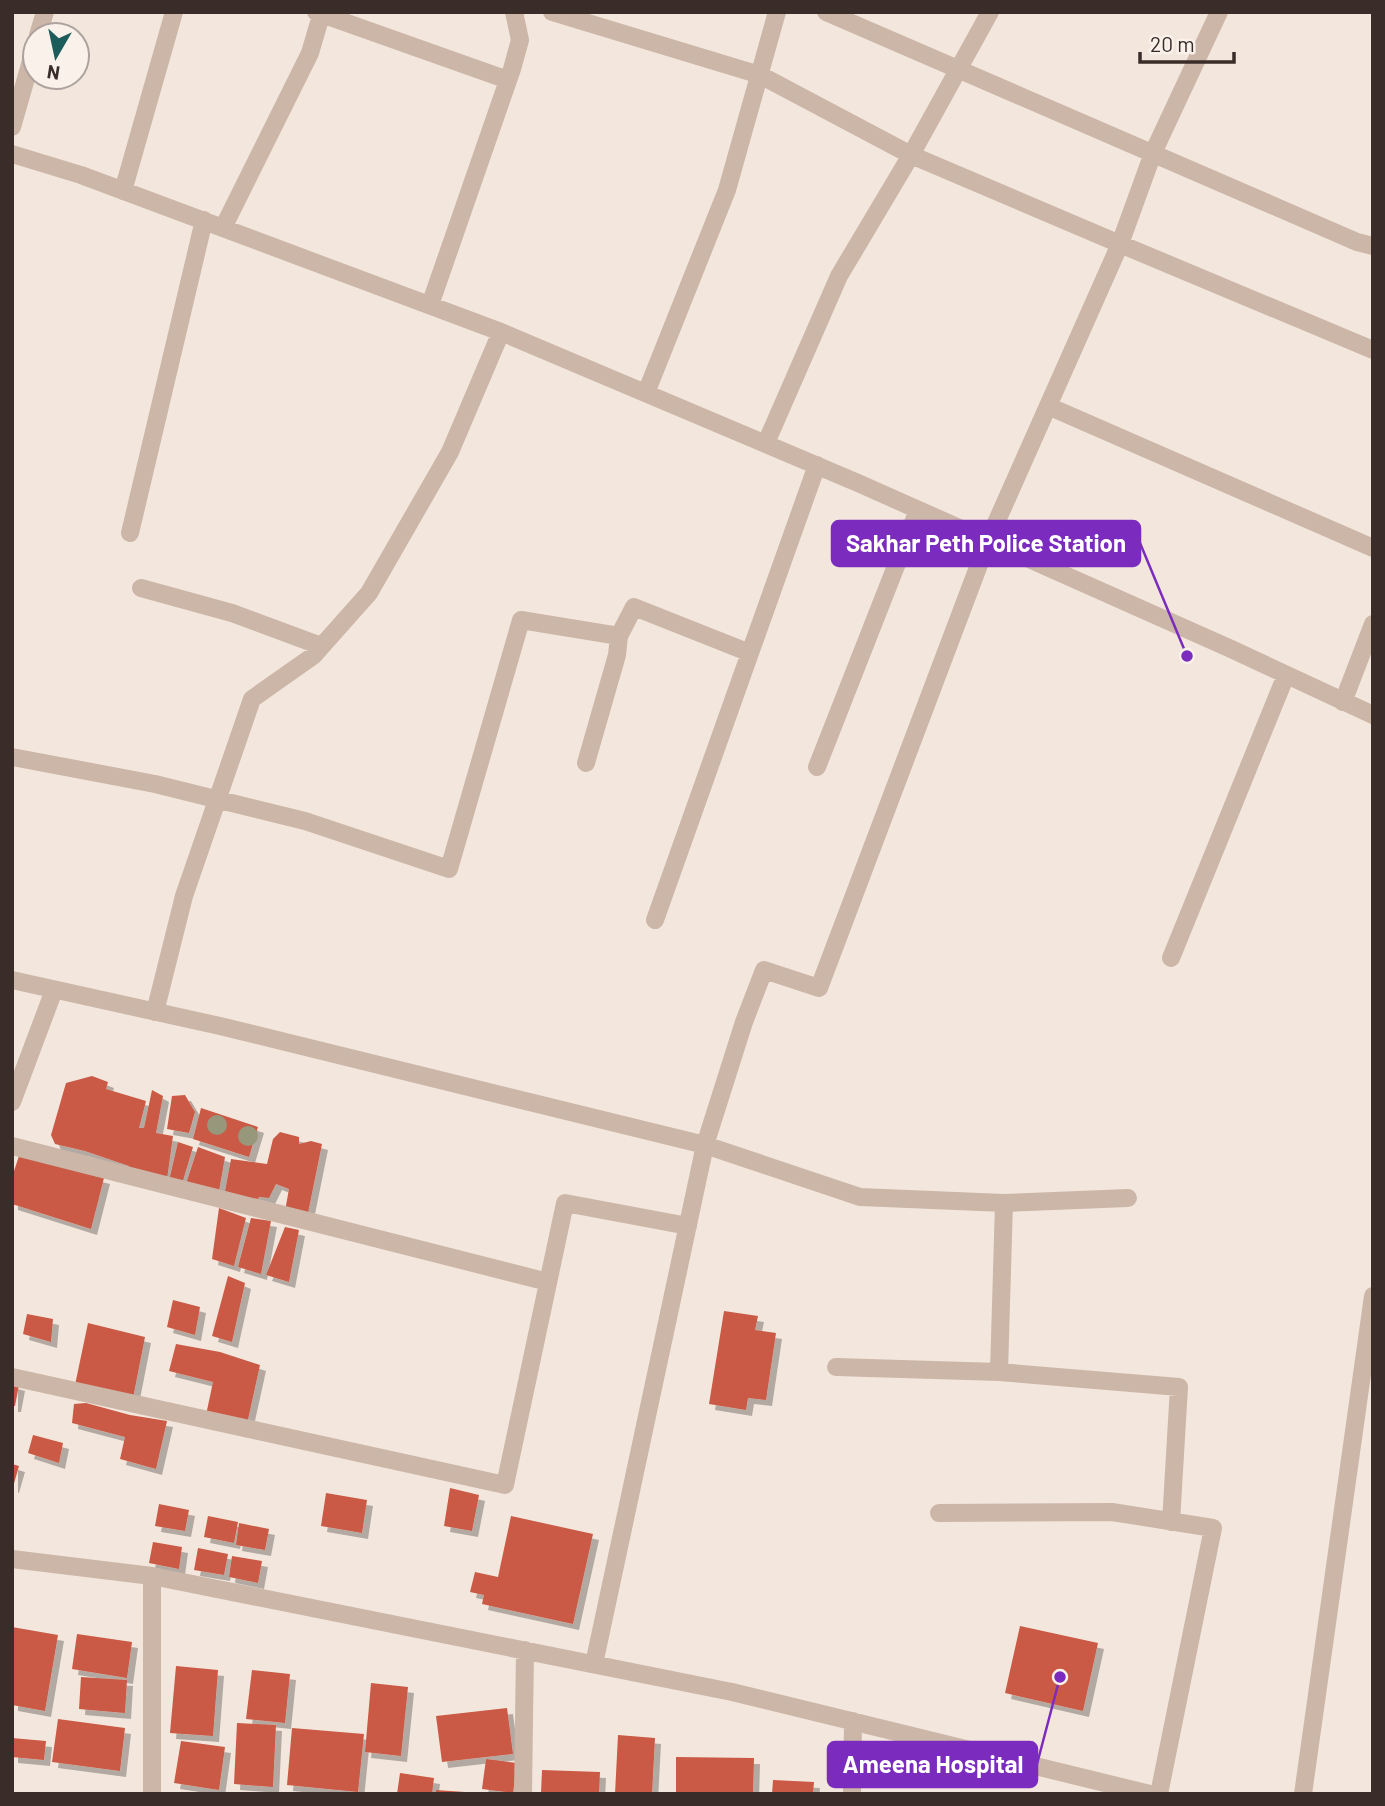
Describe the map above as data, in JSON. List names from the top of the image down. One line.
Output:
{"places":["Sakhar Peth Police Station","Ameena Hospital"],"scale_bar":"20 m","north":"bottom"}
